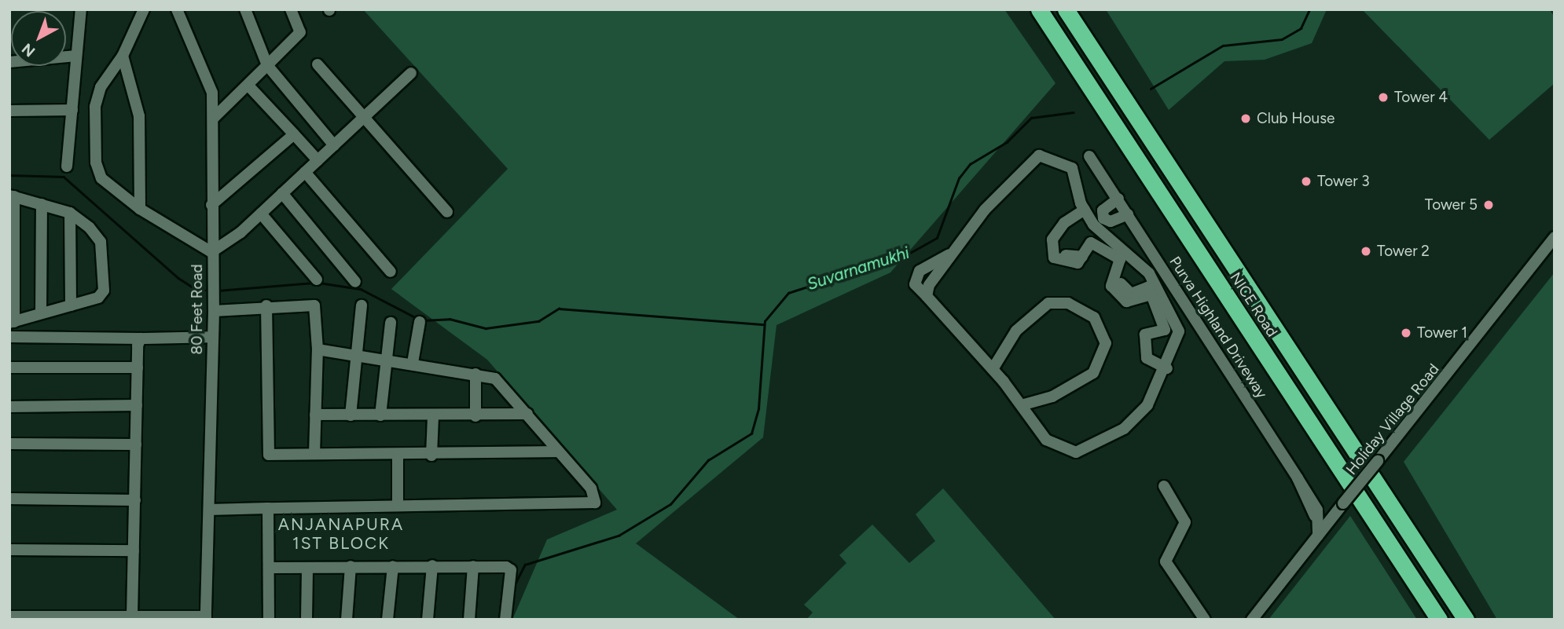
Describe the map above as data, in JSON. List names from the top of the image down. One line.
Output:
{"streets":{"highway":["NICE Road"],"street":["80 Feet Road","Purva Highland Driveway","Holiday Village Road"]},"crossings":[["Purva Highland Driveway","Holiday Village Road"]],"districts":["ANJANAPURA 1ST BLOCK"],"water":["Suvarnamukhi"],"places":["Tower 4","Club House","Tower 3","Tower 5","Tower 2","Tower 1"],"north":"bottom left"}
